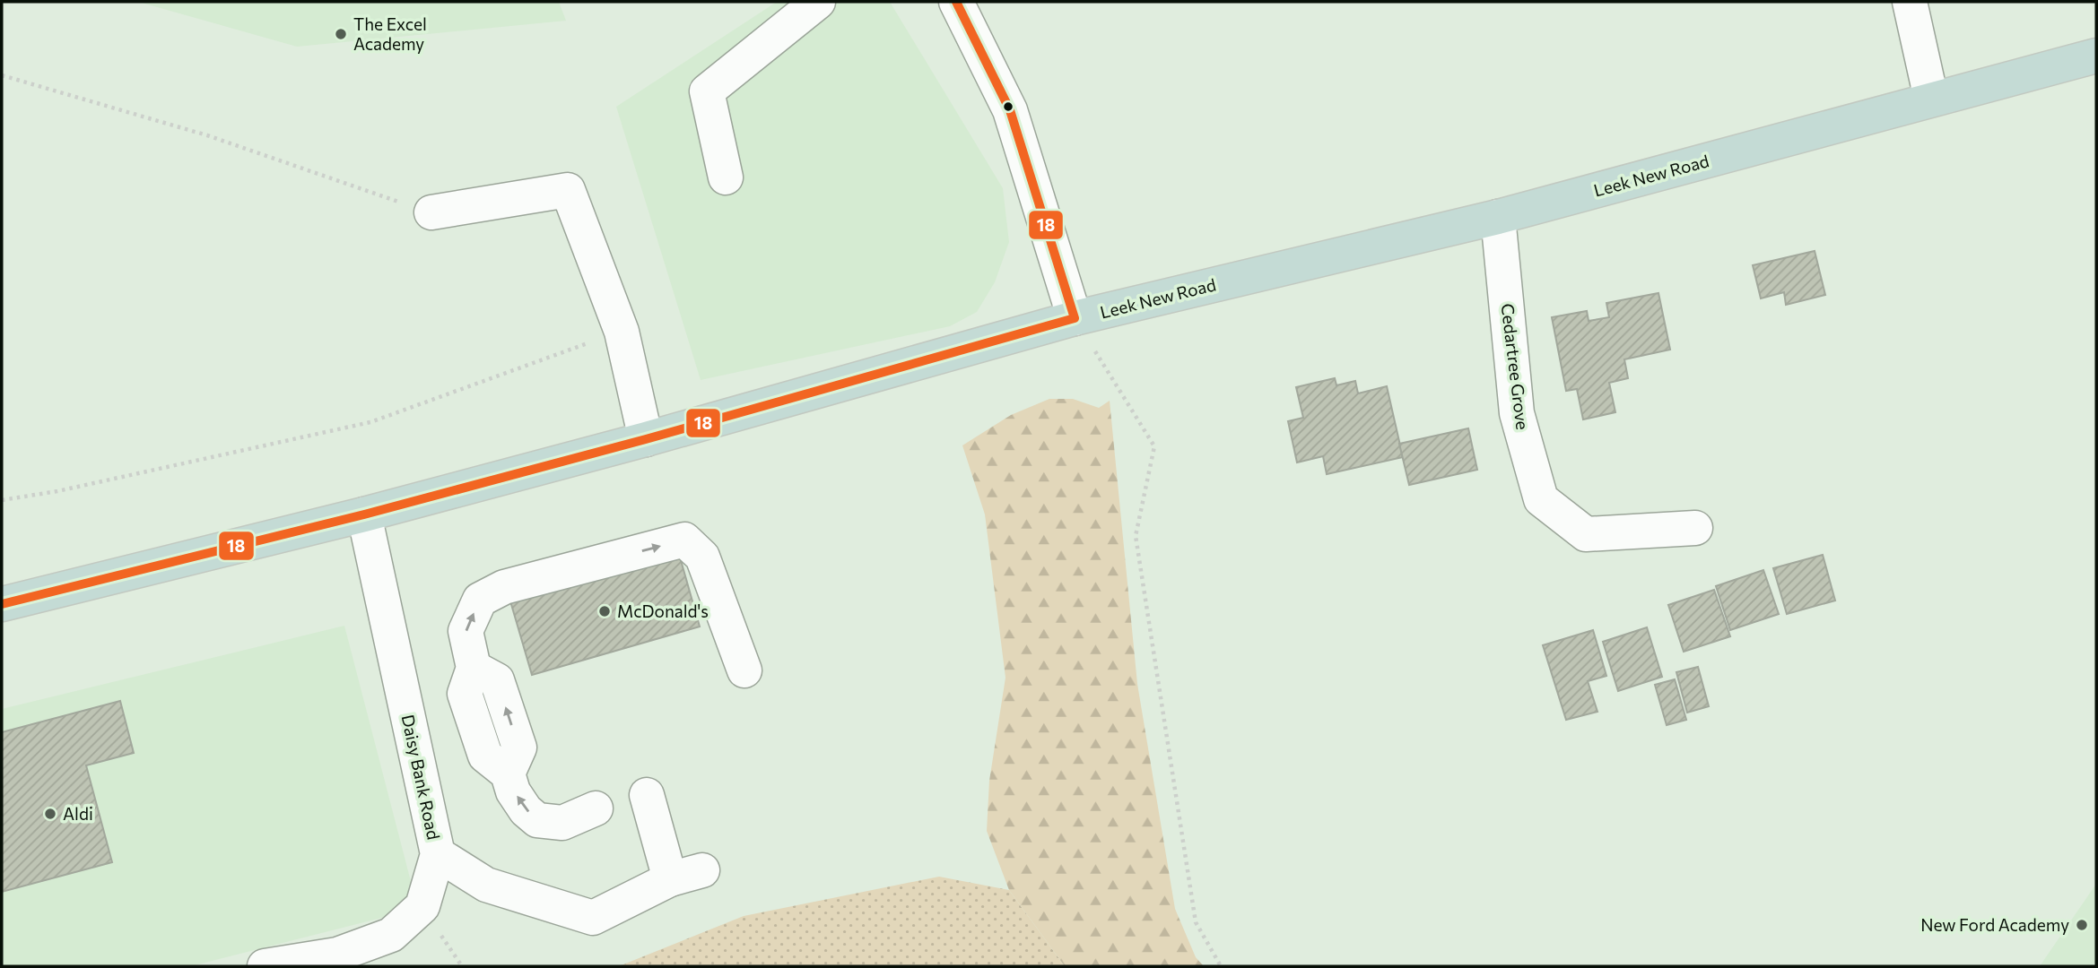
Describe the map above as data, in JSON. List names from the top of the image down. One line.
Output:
{"streets":{"highway":["Leek New Road"],"street":["Cedartree Grove","Daisy Bank Road"]},"crossings":[["Leek New Road","Cedartree Grove"],["Leek New Road","Daisy Bank Road"]],"places":["The Excel Academy","McDonald's","Aldi","New Ford Academy"],"lines":["transit line 18"]}
